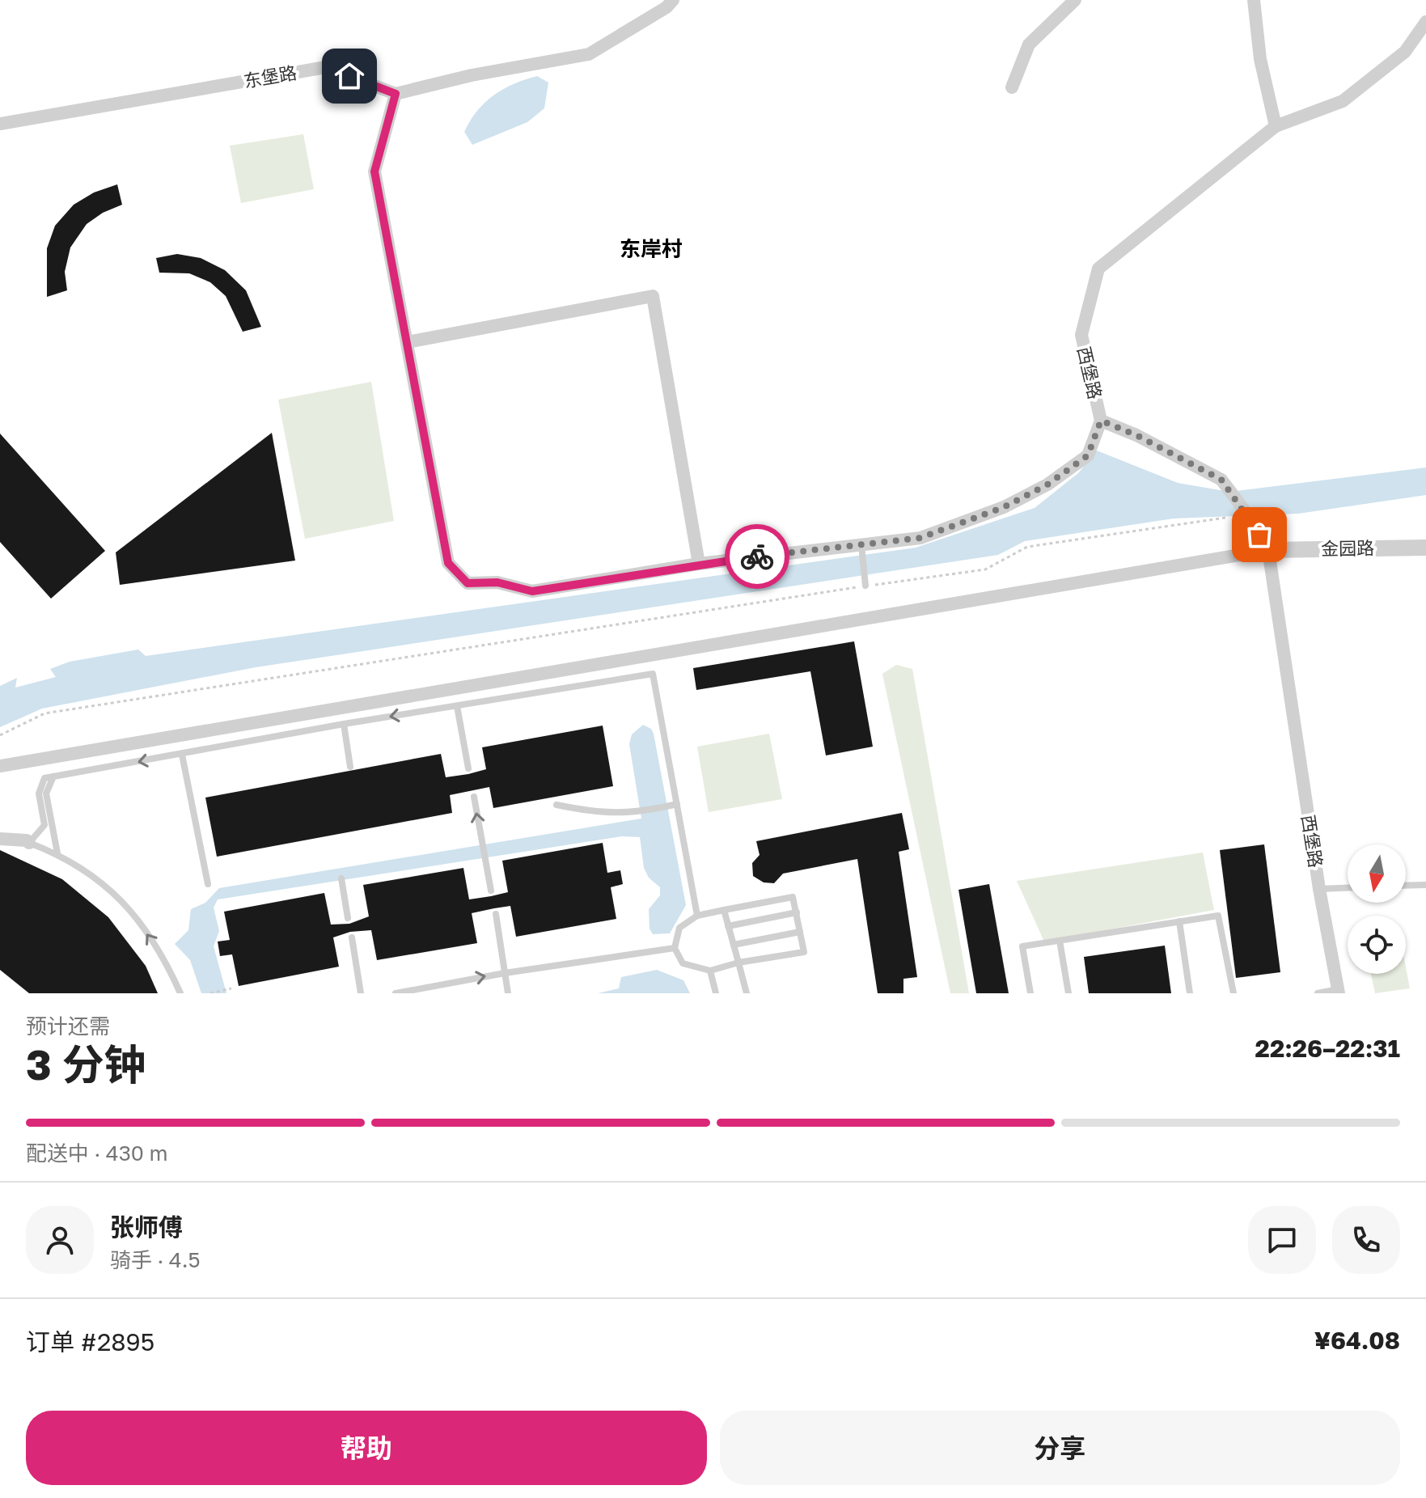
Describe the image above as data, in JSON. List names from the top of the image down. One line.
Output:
{"streets":{"street":["东堡路","西堡路","金园路"]},"crossings":[["西堡路","金园路"]],"districts":["东岸村"],"north":"bottom","page":{"heading":["3 分钟","预计还需","22:26–22:31"],"panel":["张师傅","骑手 · 4.5","订单 #2895","¥64.08"],"bar":"配送中 · 430 m","buttons":["帮助","分享"]}}
